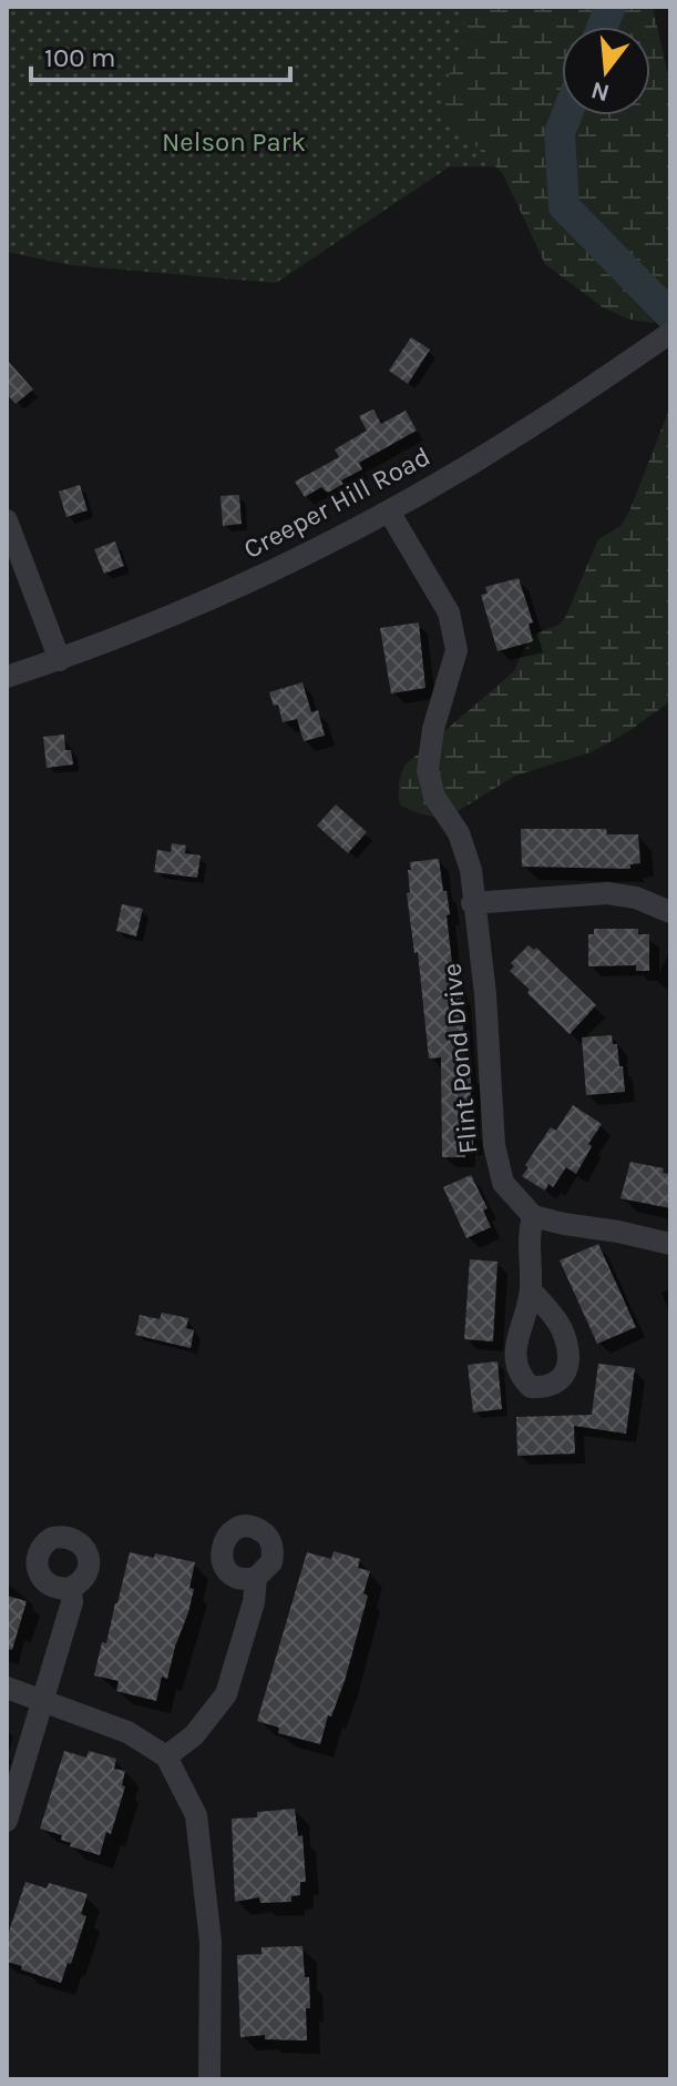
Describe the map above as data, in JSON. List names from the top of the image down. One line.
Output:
{"streets":{"street":["Creeper Hill Road","Flint Pond Drive"]},"crossings":[["Creeper Hill Road","Flint Pond Drive"]],"parks":["Nelson Park"],"scale_bar":"100 m","north":"bottom"}
